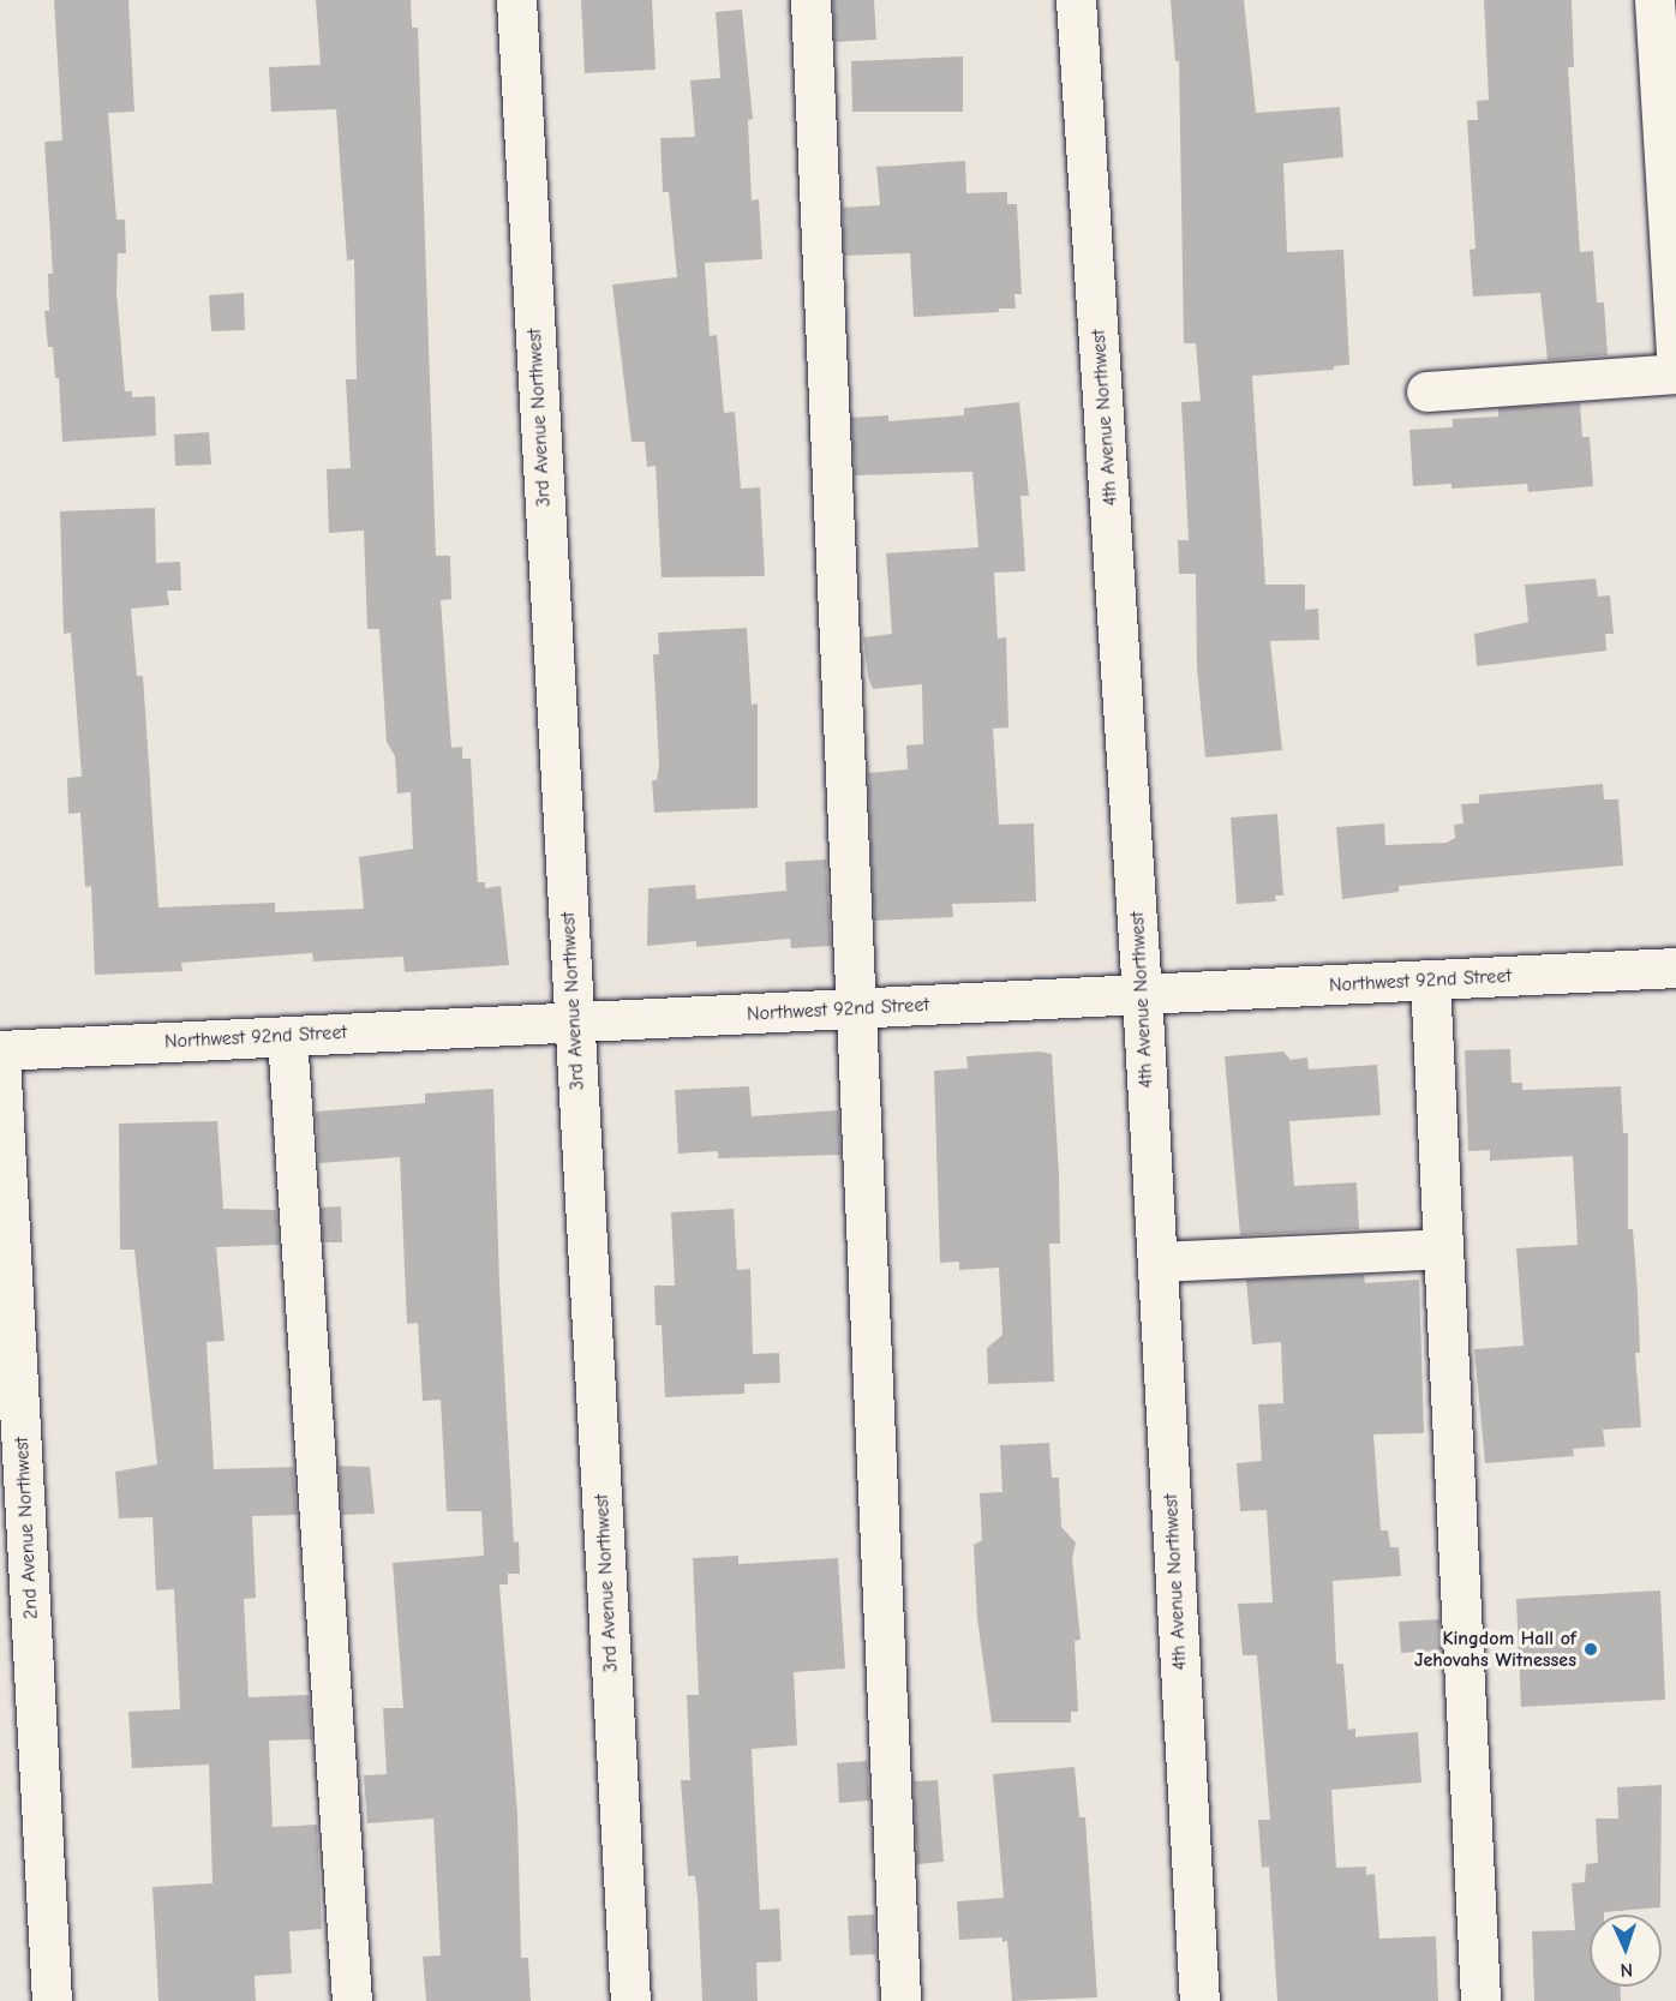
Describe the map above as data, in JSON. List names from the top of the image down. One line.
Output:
{"streets":{"street":["3rd Avenue Northwest","4th Avenue Northwest","Northwest 92nd Street","2nd Avenue Northwest"]},"crossings":[["3rd Avenue Northwest","Northwest 92nd Street"],["4th Avenue Northwest","Northwest 92nd Street"]],"places":["Kingdom Hall of Jehovahs Witnesses"],"north":"bottom"}
